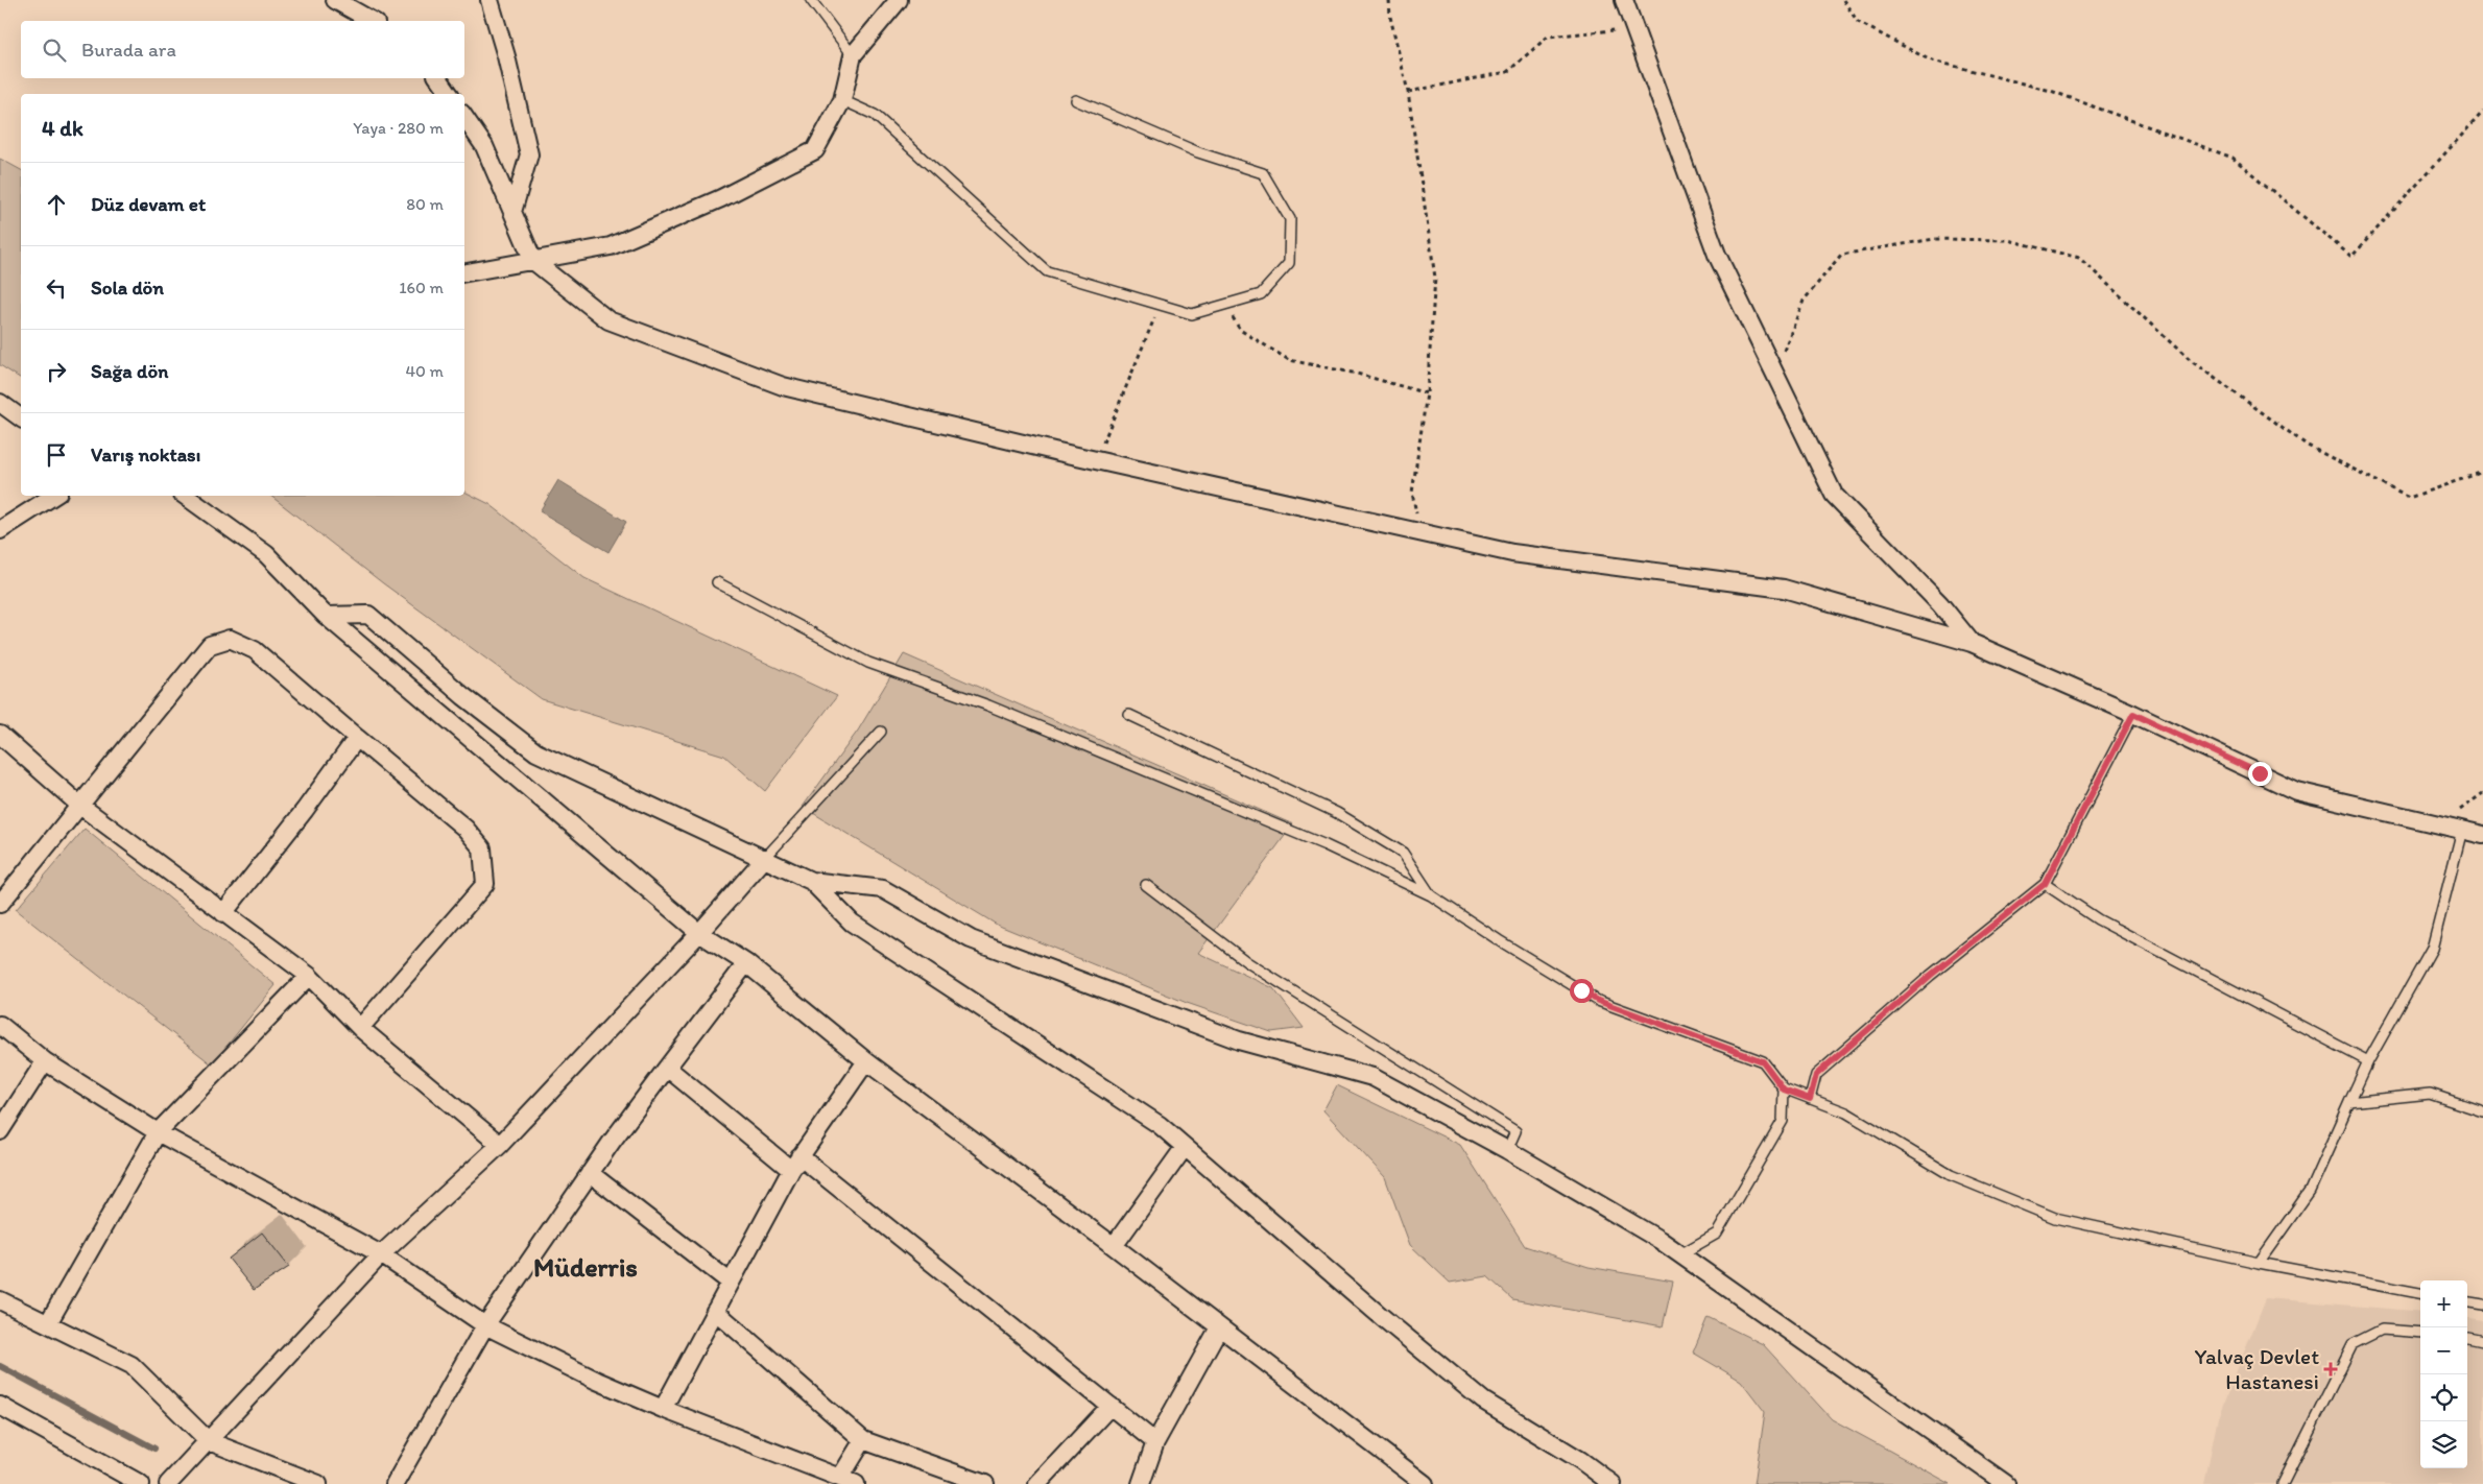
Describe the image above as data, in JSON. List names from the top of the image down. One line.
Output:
{"districts":["Müderris"],"places":{"health":["Yalvaç Devlet Hastanesi"]},"page":{"search":"Burada ara","heading":["4 dk","Yaya · 280 m"],"list":[["Düz devam et","80 m"],["Sola dön","160 m"],["Sağa dön","40 m"],"Varış noktası"],"map_buttons":["+","−"]}}
